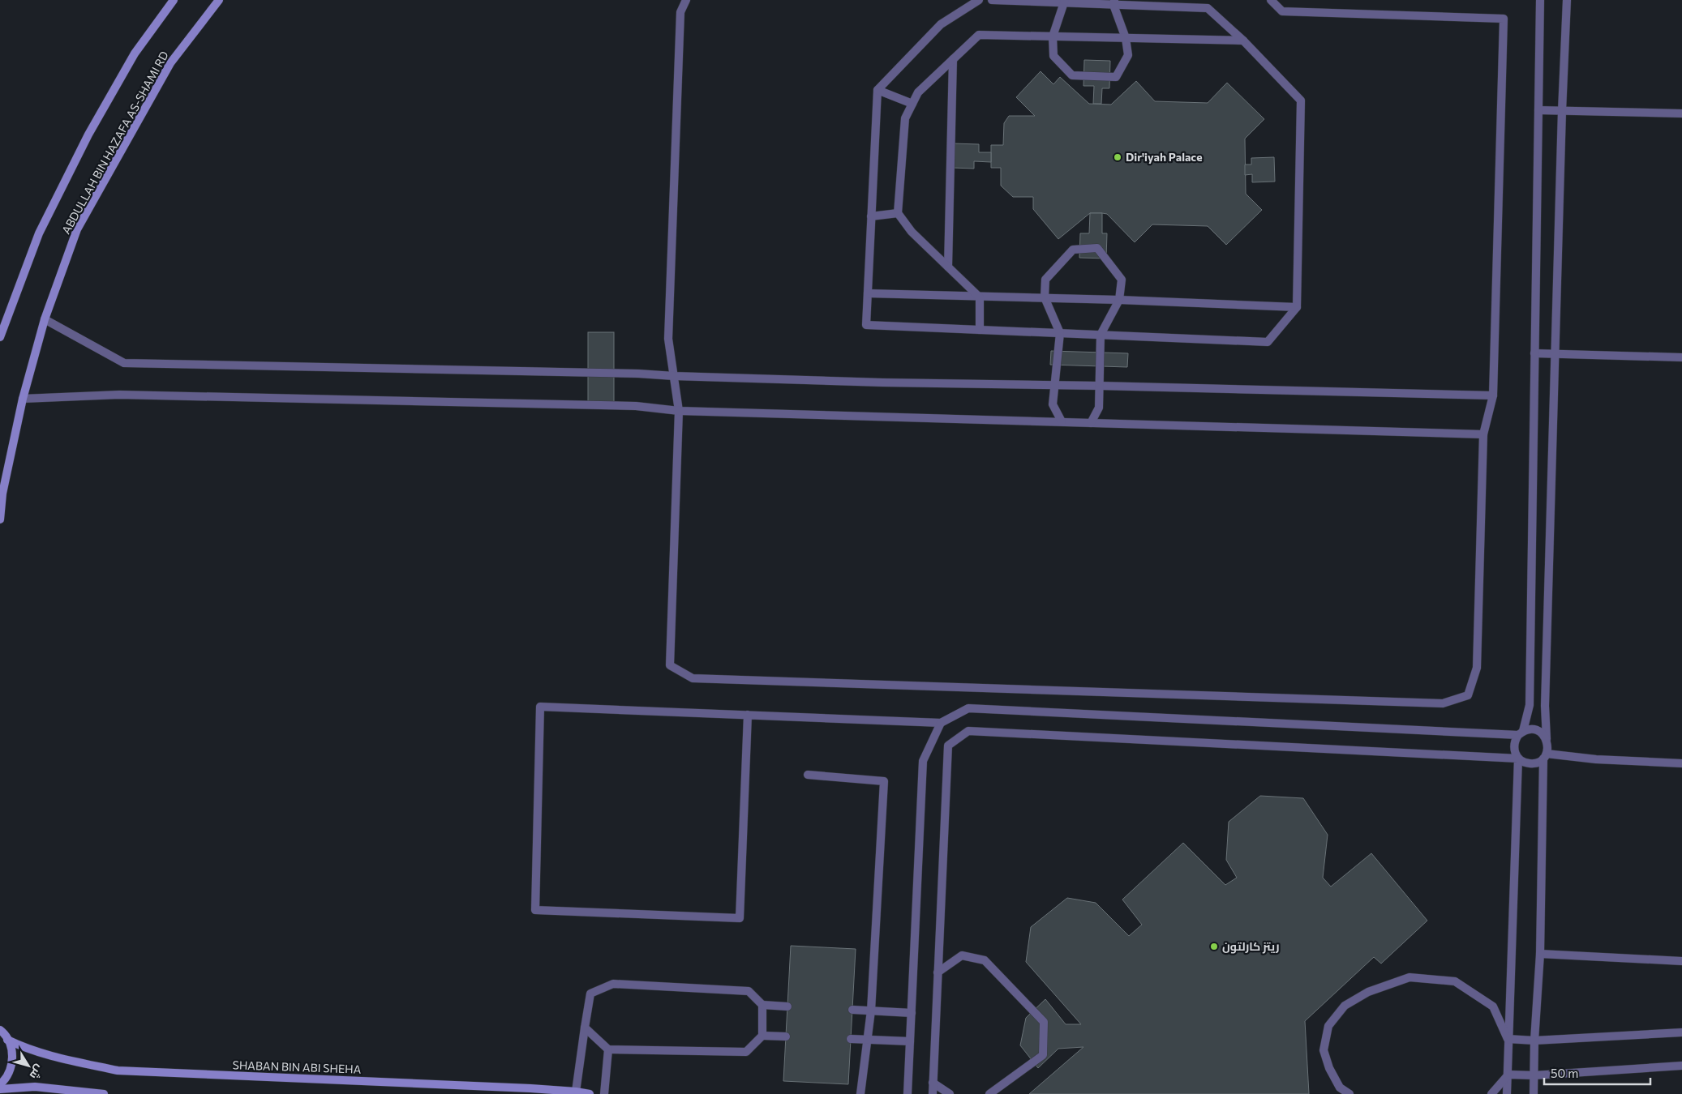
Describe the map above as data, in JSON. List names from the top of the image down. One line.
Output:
{"streets":{"street":["ABDULLAH BIN HAZAFA AS-SHAMI RD","SHABAN BIN ABI SHEHA"]},"places":["Dir'iyah Palace","ريتز كارلتون"],"scale_bar":"50 m","north":"bottom right"}
